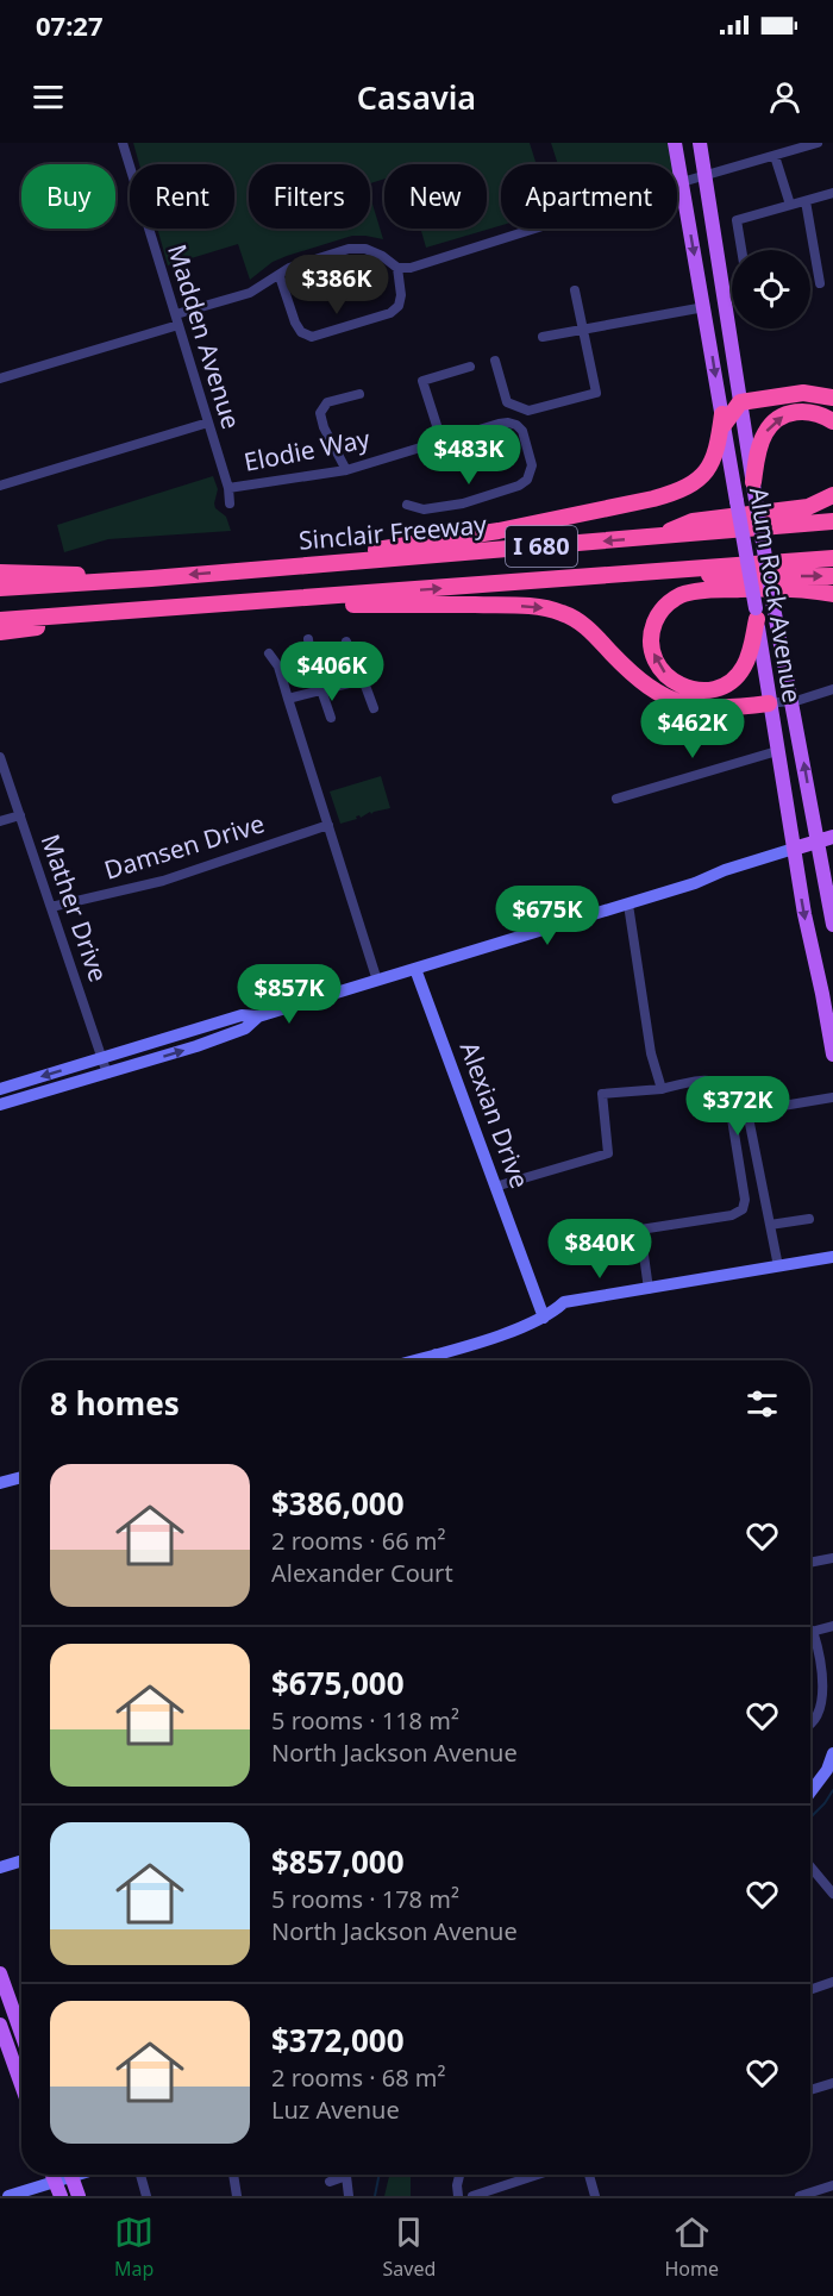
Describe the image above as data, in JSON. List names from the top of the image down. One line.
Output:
{"streets":{"highway":["Sinclair Freeway","I 680"],"main road":["Alum Rock Avenue","Alexian Drive"],"street":["Madden Avenue","Elodie Way","Damsen Drive","Mather Drive"]},"crossings":[["Madden Avenue","Elodie Way"],["Damsen Drive","Mather Drive"]],"page":{"status":"07:27","header":"Casavia","chip":["Buy","Rent","Filters","New","Apartment"],"price":["$386K","$483K","$406K","$462K","$675K","$857K","$372K","$840K"],"heading":"8 homes","list":[{"name":"$386,000","note":"2 rooms · 66 m² · Alexander Court"},{"name":"$675,000","note":"5 rooms · 118 m² · North Jackson Avenue"},{"name":"$857,000","note":"5 rooms · 178 m² · North Jackson Avenue"},{"name":"$372,000","note":"2 rooms · 68 m² · Luz Avenue"}],"tabs":["Map","Saved","Home"]}}
